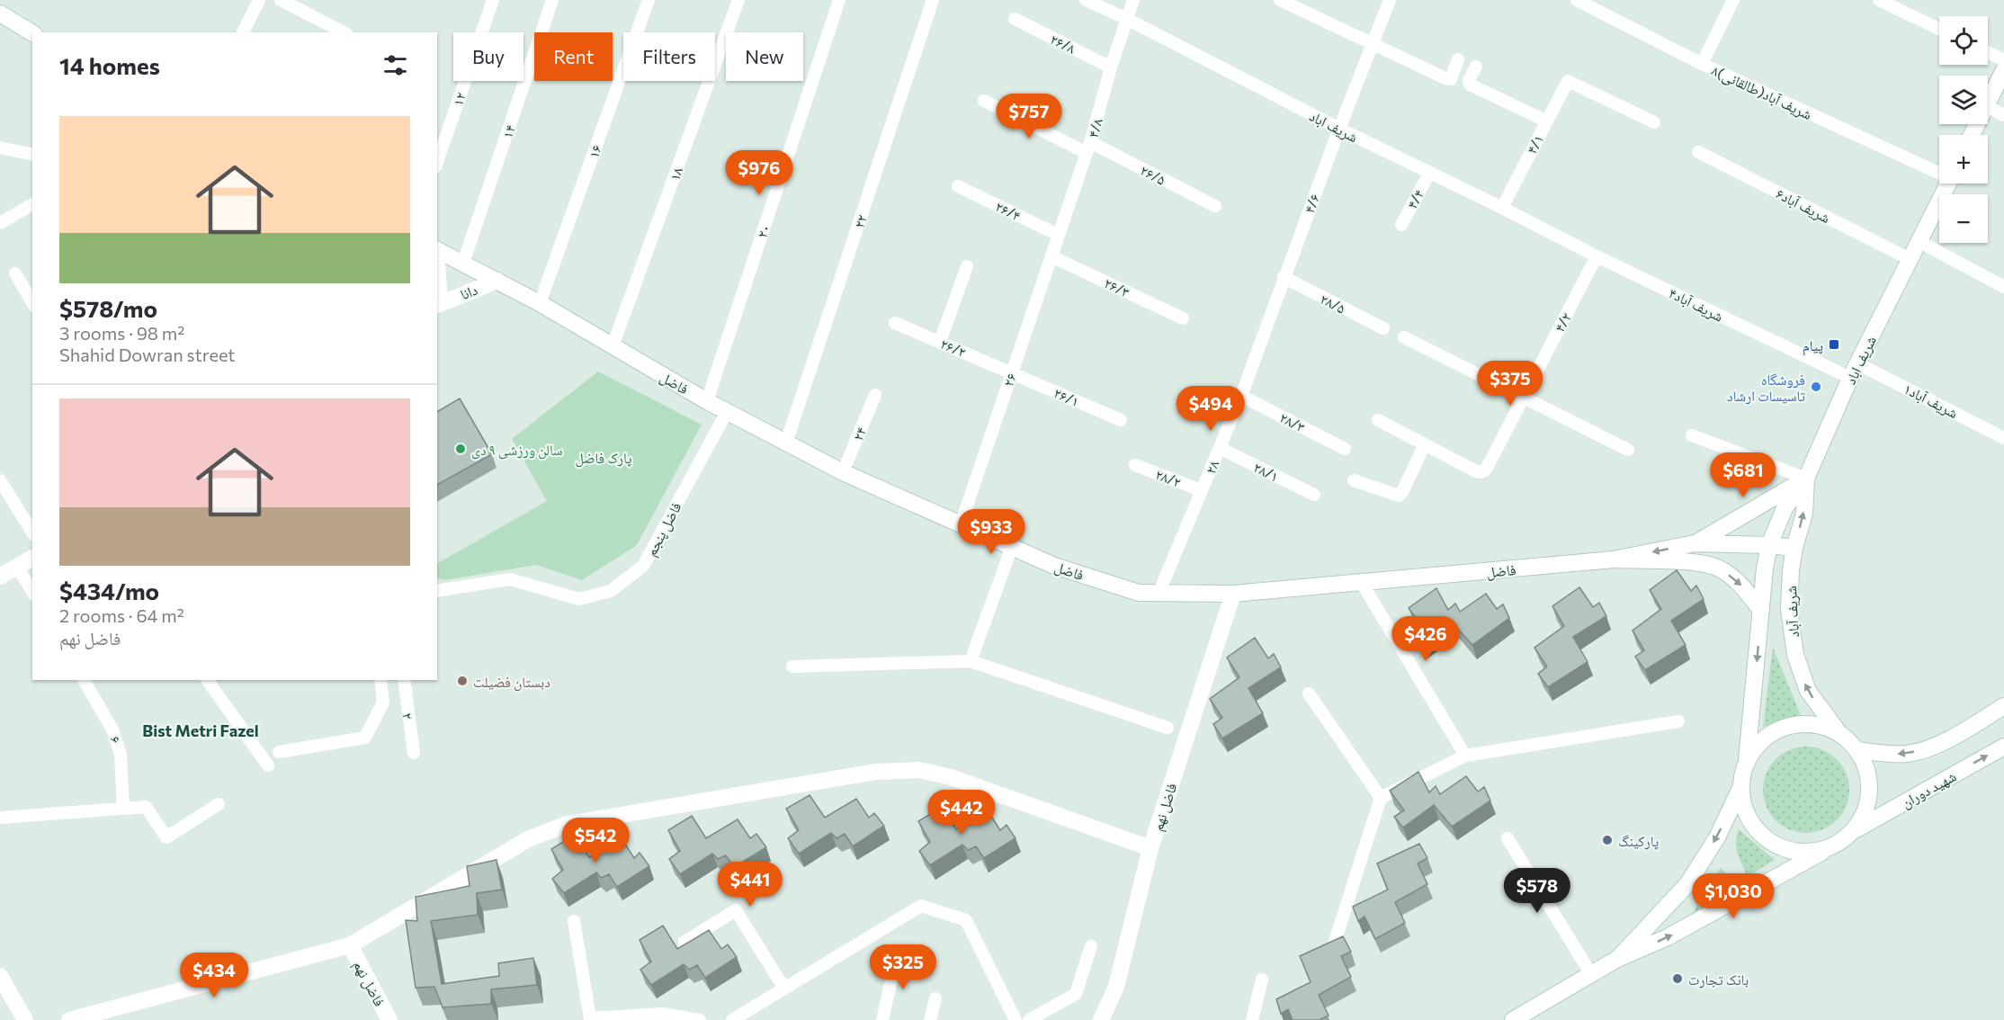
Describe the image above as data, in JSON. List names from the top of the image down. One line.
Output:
{"streets":{"main road":["شریف اباد","دانا","فاضل","شریف آباد","شهید دوران","فاضل نهم"],"street":["۲۶/۸","۸شریف آباد(طالقانی)","۱۲","۴/۸","۱۴","۴/۱","۱۶","۱۸","۲۶/۵","۴/۴","۴/۶","شریف آباد۶","۲۶/۴","۲۲","۲۰","۲۶/۳","۲۸/۵","۴شریف آباد","۴/۲","۲۶/۲","۲۶","۲۶/۱","شریف آباد۱","۲۸/۳","۲۴","۲۸","۲۸/۱","۲۸/۲","فاضل پنجم","۲","۶"]},"crossings":[["۲۶/۸","۴/۸"],["شریف اباد","۴/۸"],["شریف اباد","۴/۱"],["شریف اباد","۴/۴"],["شریف اباد","۴/۶"],["شریف اباد","شریف آباد۶"],["شریف اباد","۴شریف آباد"],["شریف اباد","شریف آباد۱"],["شریف اباد","شریف آباد"],["۴/۸","۲۶/۵"],["۴/۸","۲۶/۴"],["۴/۸","۲۶"],["۱۴","فاضل"],["۱۶","فاضل"],["۱۸","فاضل"],["۴/۶","۲۸/۵"],["۴/۶","۲۸"],["۲۶/۴","۲۶"],["۲۲","فاضل"],["۲۰","فاضل"],["۲۶/۳","۲۶"],["دانا","فاضل"],["۲۸/۵","۲۸"],["۴شریف آباد","۴/۲"],["۴شریف آباد","شریف آباد۱"],["۲۶/۲","۲۶"],["۲۶/۲","۲۶/۱"],["۲۶","فاضل"],["۲۶","۲۶/۱"],["فاضل","۲۴"],["فاضل","۲۸"],["فاضل","فاضل پنجم"],["فاضل","فاضل نهم"],["۲۸/۳","۲۸"],["۲۸","۲۸/۱"],["۲۸","۲۸/۲"],["شریف آباد","شهید دوران"]],"districts":["Bist Metri Fazel"],"parks":["پارک فاضل"],"places":{"transit":["پیام"],"other":["فروشگاه تاسیسات ارشاد","سالن ورزشی ۹ دی","دبستان فضیلت","پارکینگ","بانک تجارت"]},"page":{"map_buttons":["+","−"],"chip":["Buy","Rent","Filters","New"],"heading":"14 homes","price":["$757","$976","$375","$494","$681","$933","$426","$442","$542","$441","$578","$1,030","$325","$434"],"list":[{"name":"$578/mo","note":"3 rooms · 98 m² · Shahid Dowran street"},{"name":"$434/mo","note":"2 rooms · 64 m² · فاضل نهم"}]}}
